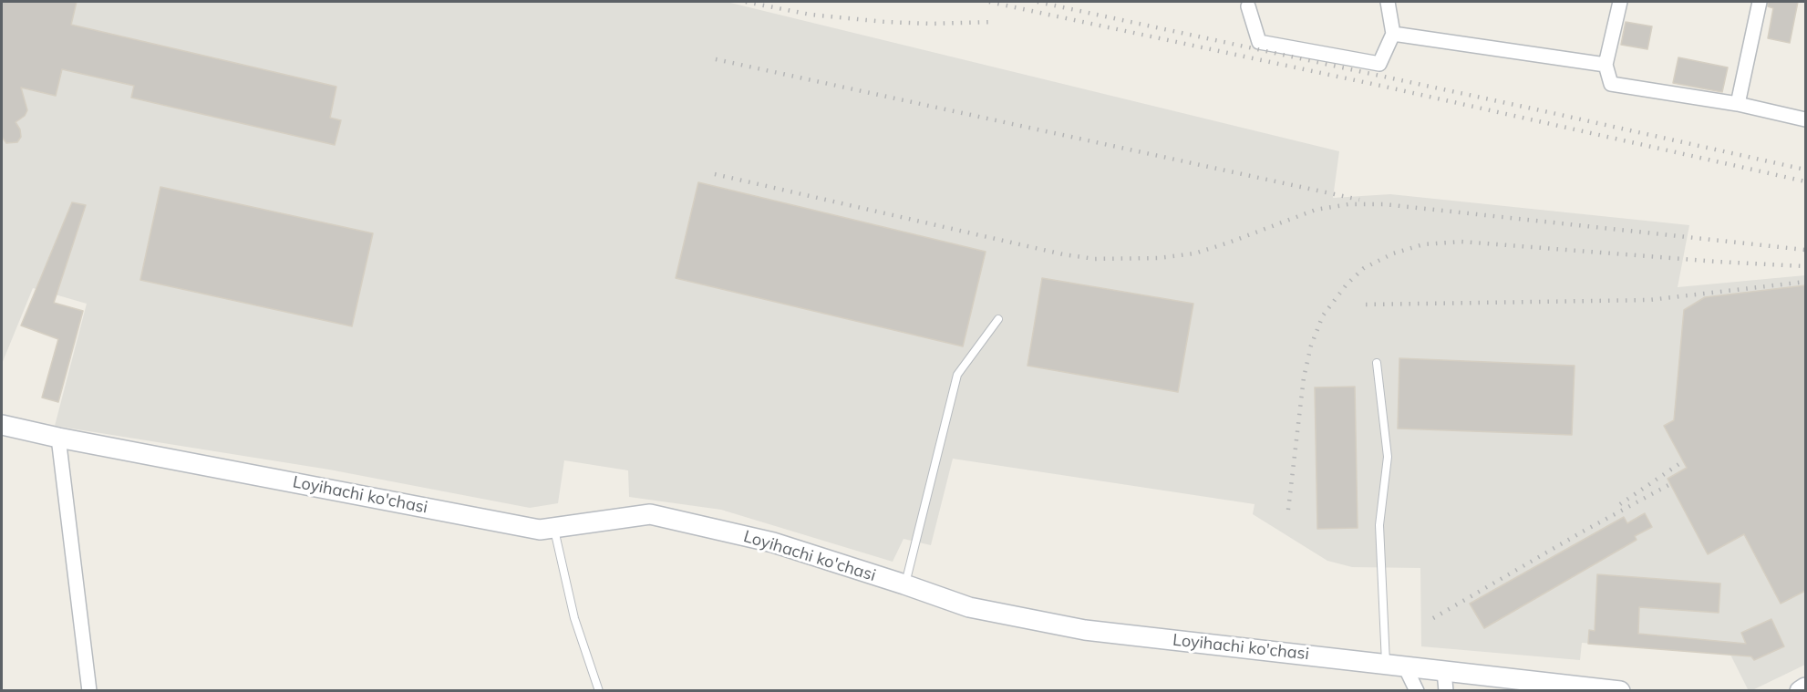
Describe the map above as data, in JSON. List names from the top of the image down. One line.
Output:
{"streets":{"street":["Loyihachi ko'chasi"]}}
